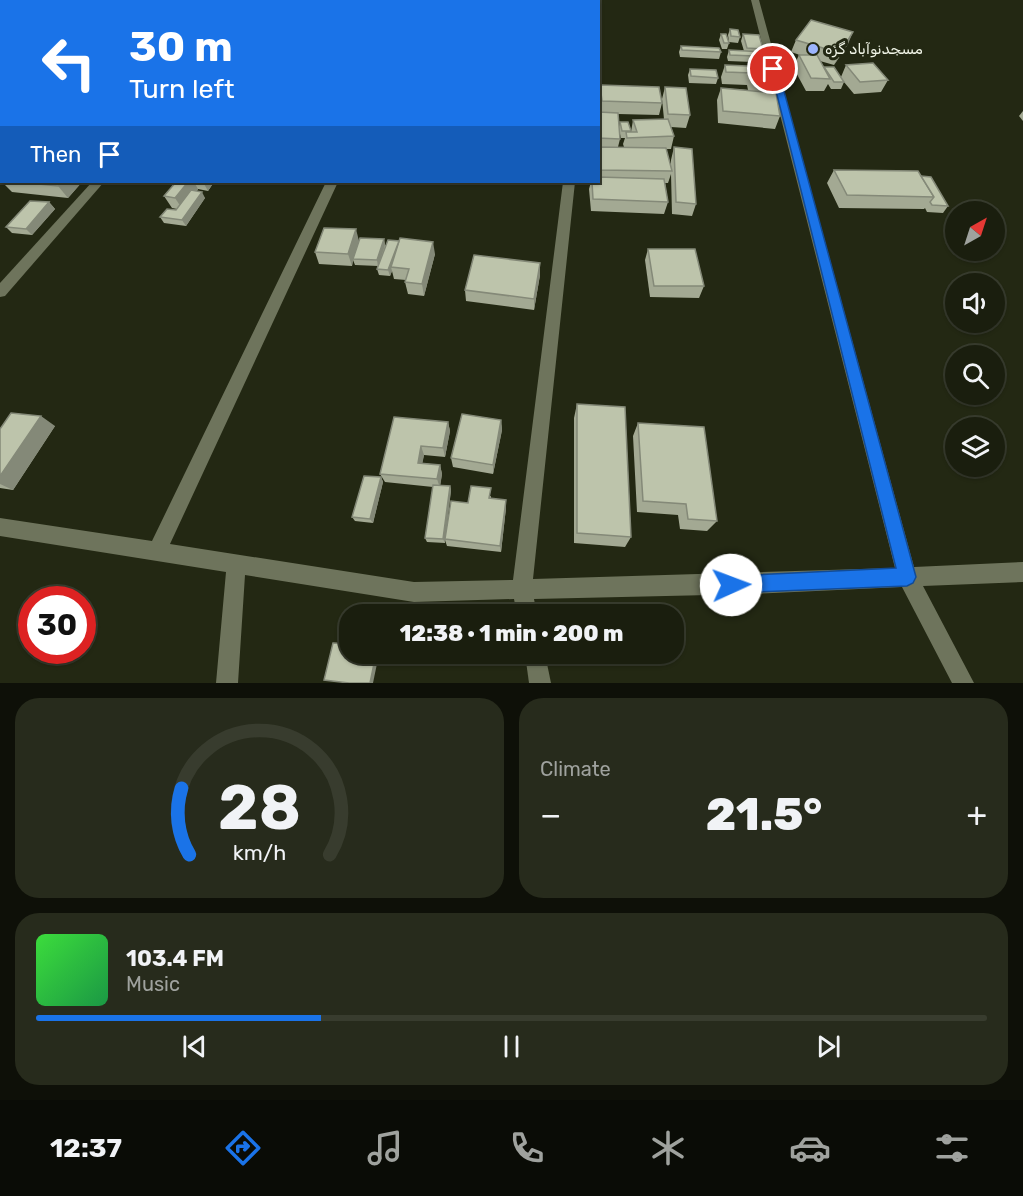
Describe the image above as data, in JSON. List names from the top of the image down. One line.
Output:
{"places":["مسجدنوآباد گزه"],"north":"top right","page":{"turn":["30 m","Turn left"],"then":"Then","limit":"30","trip":"12:38 · 1 min · 200 m","tile":"Climate","heat":["−","21.5°","+"],"song":["103.4 FM","Music"],"tabs":"12:37","gauge":["28","km/h"]}}
